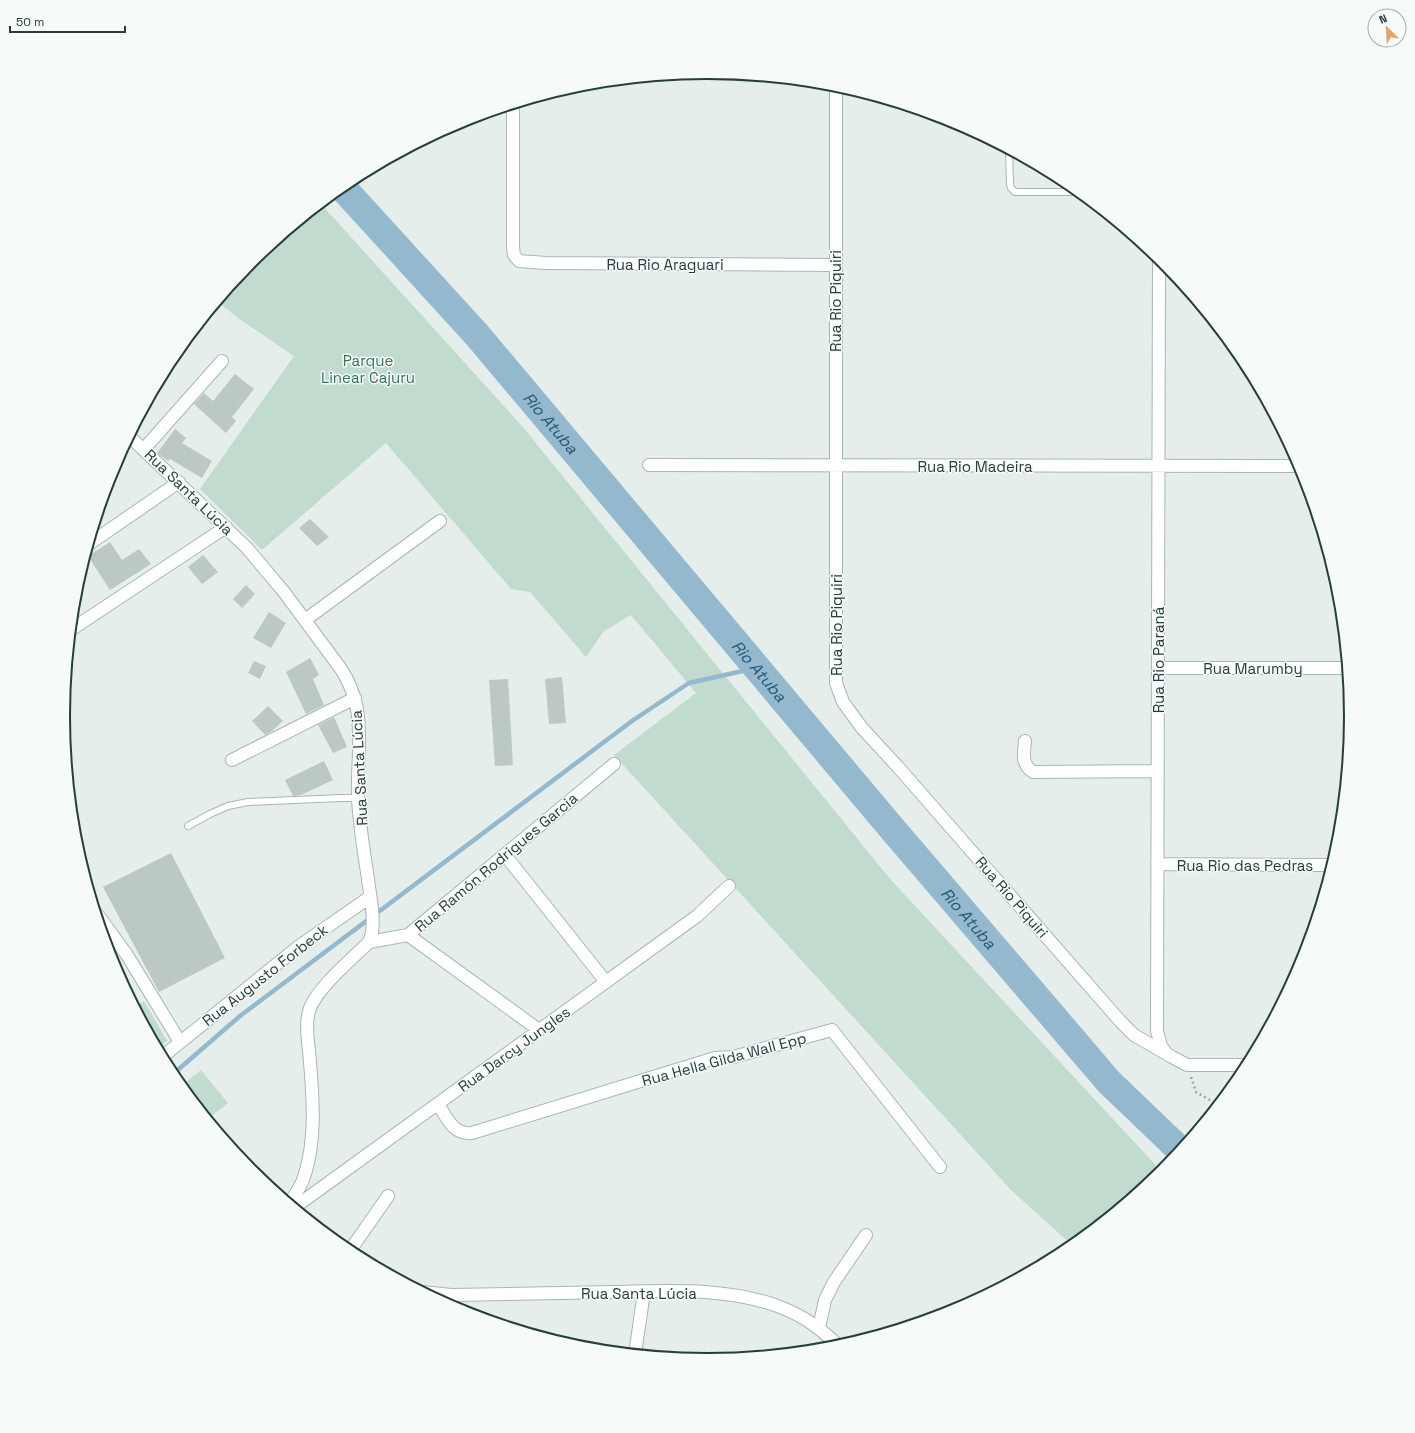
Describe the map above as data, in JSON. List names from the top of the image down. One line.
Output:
{"streets":{"street":["Rua Rio Araguari","Rua Rio Piquiri","Rua Rio Madeira","Rua Santa Lúcia","Rua Rio Paraná","Rua Marumby","Rua Ramón Rodrigues Garcia","Rua Rio das Pedras","Rua Augusto Forbeck","Rua Darcy Jungles","Rua Hella Gilda Wall Epp"]},"crossings":[["Rua Rio Araguari","Rua Rio Piquiri"],["Rua Rio Piquiri","Rua Rio Madeira"],["Rua Rio Piquiri","Rua Rio Paraná"],["Rua Rio Madeira","Rua Rio Paraná"],["Rua Santa Lúcia","Rua Ramón Rodrigues Garcia"],["Rua Santa Lúcia","Rua Augusto Forbeck"],["Rua Rio Paraná","Rua Marumby"],["Rua Rio Paraná","Rua Rio das Pedras"],["Rua Darcy Jungles","Rua Hella Gilda Wall Epp"]],"water":["Rio Atuba"],"parks":["Parque Linear Cajuru"],"scale_bar":"50 m","north":"top left"}
